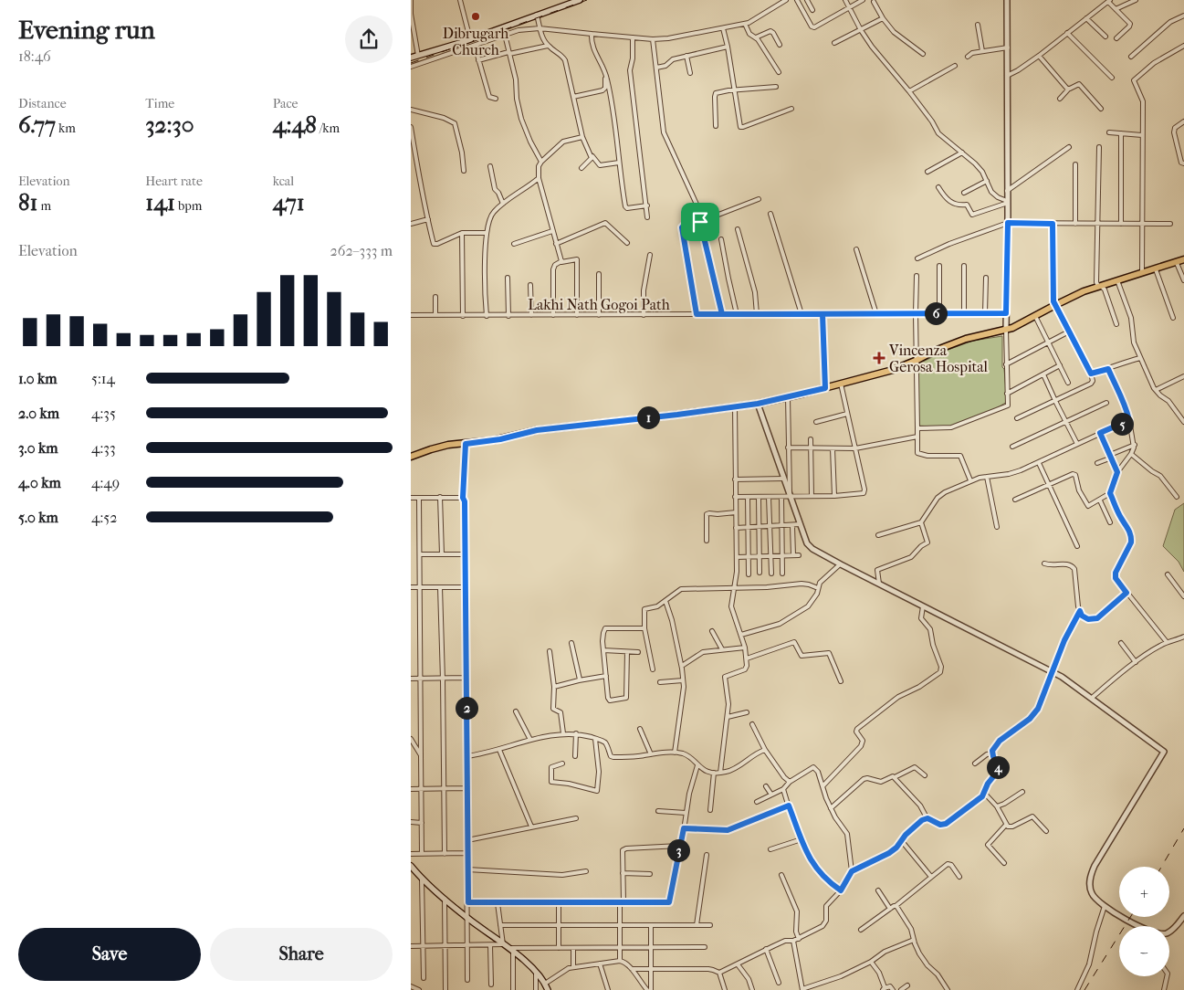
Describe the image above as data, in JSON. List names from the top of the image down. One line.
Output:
{"streets":{"street":["Lakhi Nath Gogoi Path"]},"places":{"other":["Dibrugarh Church"],"health":["Vincenza Gerosa Hospital"]},"page":{"heading":["Evening run","18:46"],"stats":[["Distance","6.77 km"],["Time","32:30"],["Pace","4:48 /km"],["Elevation","81 m"],["Heart rate","141 bpm"],["kcal","471"]],"chart":["Elevation","262–333 m"],"pins":["6","1","5","2","4","3"],"list":[{"name":"1.0 km","note":"5:14"},{"name":"2.0 km","note":"4:35"},{"name":"3.0 km","note":"4:33"},{"name":"4.0 km","note":"4:49"},{"name":"5.0 km","note":"4:52"}],"map_buttons":["+","−"],"buttons":["Save","Share"]}}
